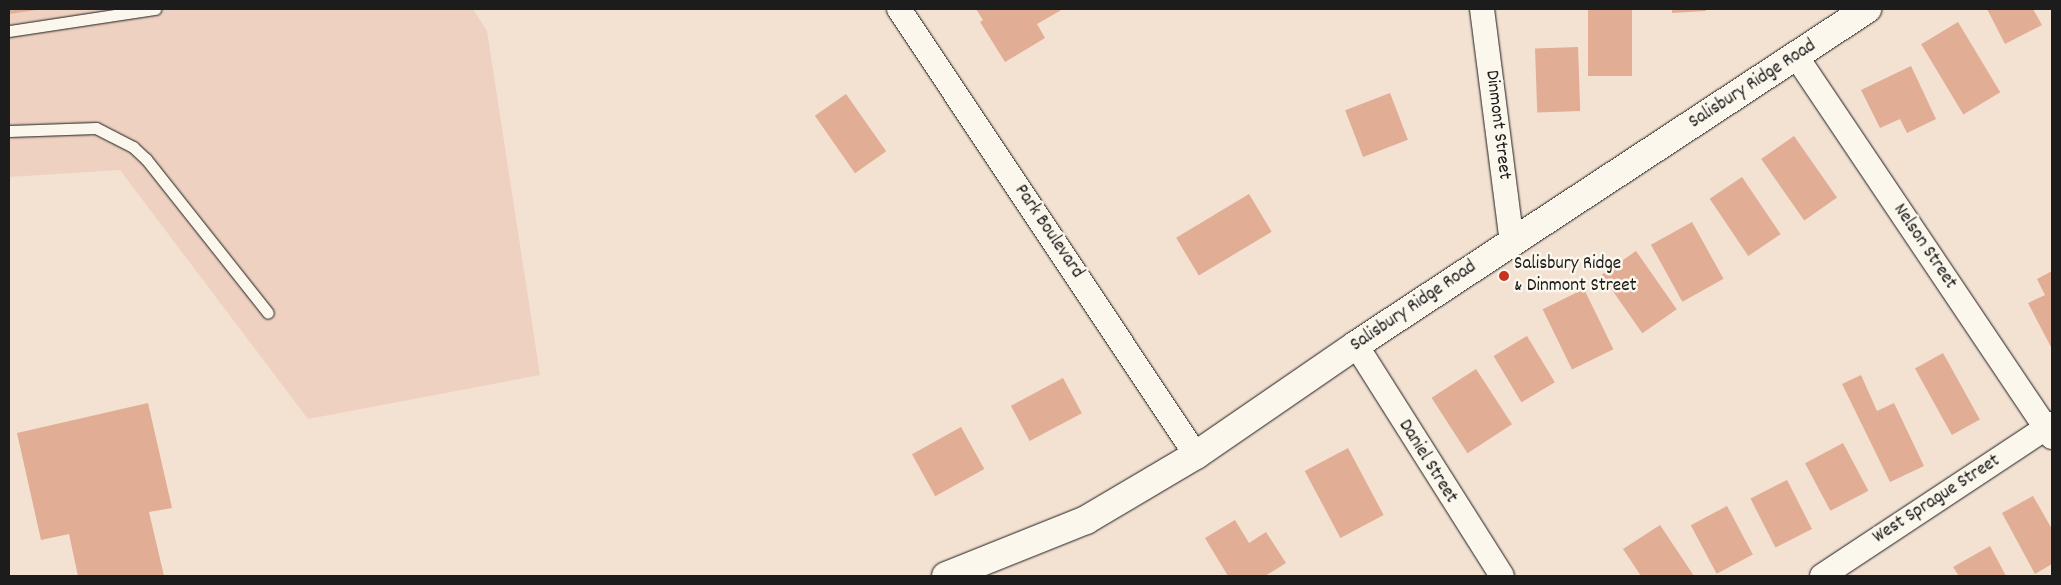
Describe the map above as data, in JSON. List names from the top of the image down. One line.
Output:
{"streets":{"street":["Salisbury Ridge Road","Dinmont Street","Park Boulevard","Nelson Street","Daniel Street","West Sprague Street"]},"crossings":[["Salisbury Ridge Road","Dinmont Street"],["Salisbury Ridge Road","Park Boulevard"],["Salisbury Ridge Road","Nelson Street"],["Salisbury Ridge Road","Daniel Street"],["Nelson Street","West Sprague Street"]],"places":["Salisbury Ridge & Dinmont Street"]}
